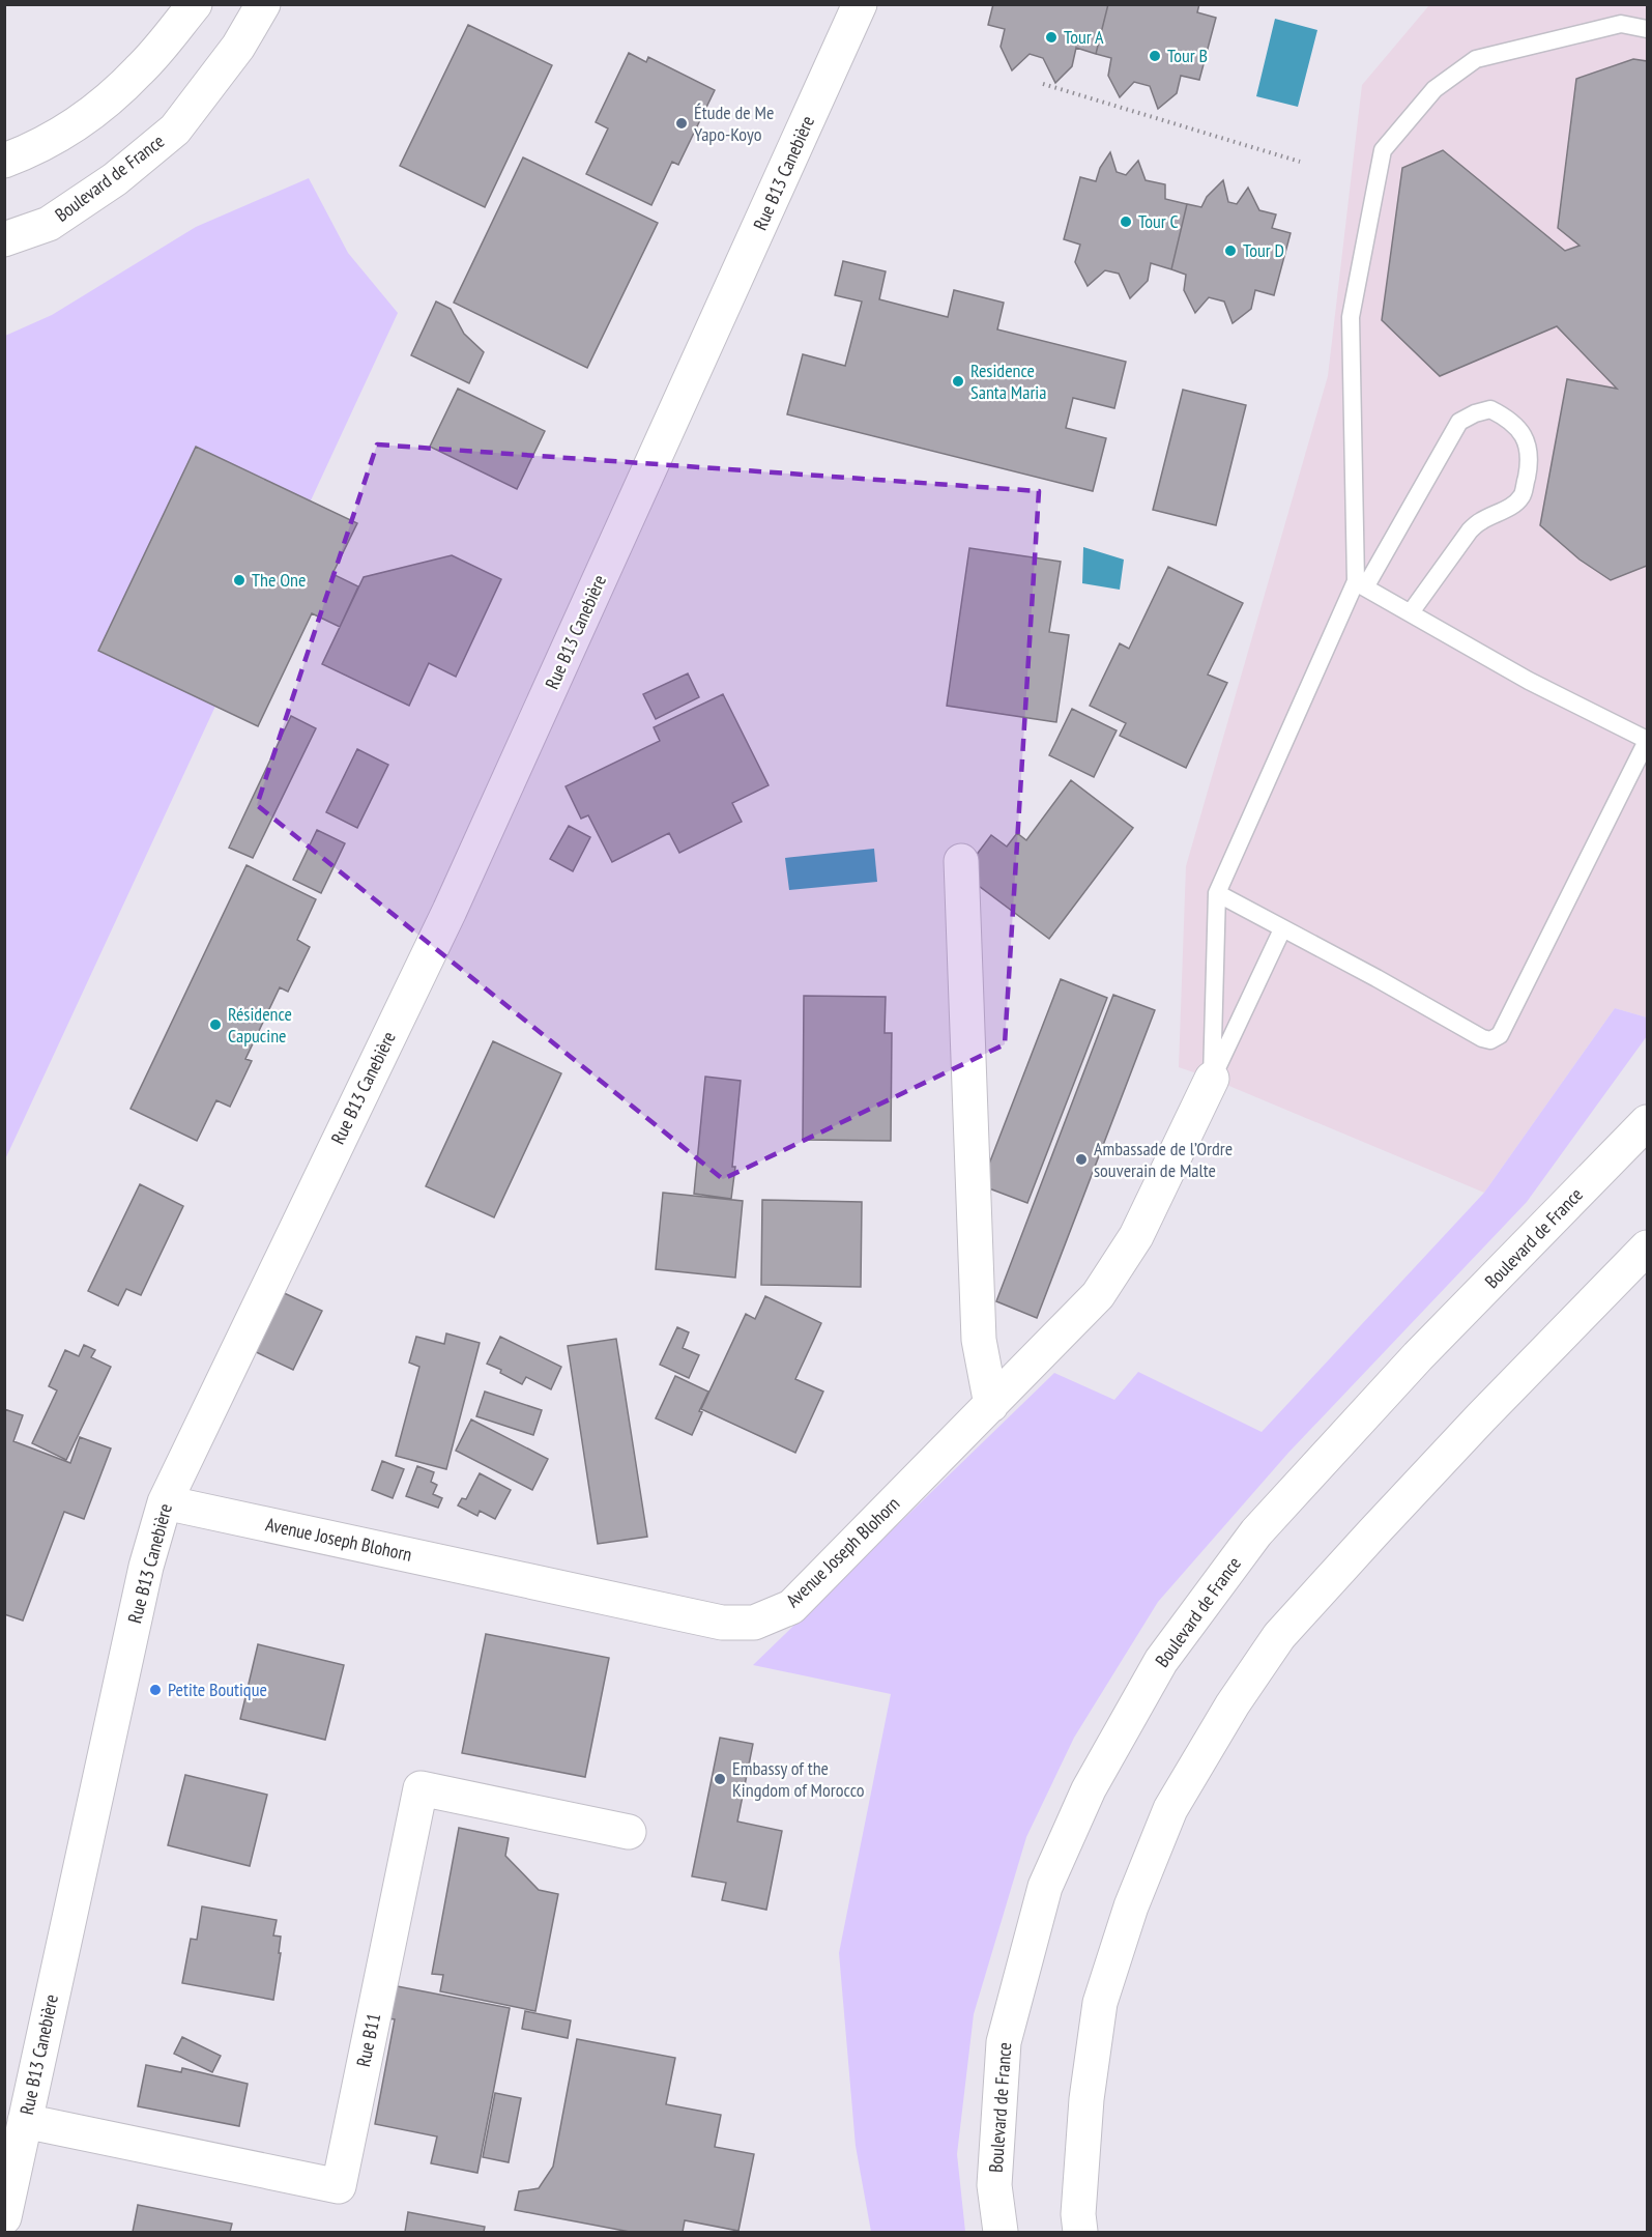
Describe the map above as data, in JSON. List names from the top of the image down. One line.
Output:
{"streets":{"street":["Rue B13 Canebière","Boulevard de France","Avenue Joseph Blohorn","Rue B11"]},"crossings":[["Rue B13 Canebière","Avenue Joseph Blohorn"],["Rue B13 Canebière","Rue B11"]],"places":["Tour A","Tour B","Étude de Me Yapo-Koyo","Tour C","Tour D","Residence Santa Maria","The One","Résidence Capucine","Ambassade de l’Ordre souverain de Malte","Petite Boutique","Embassy of the Kingdom of Morocco"]}
